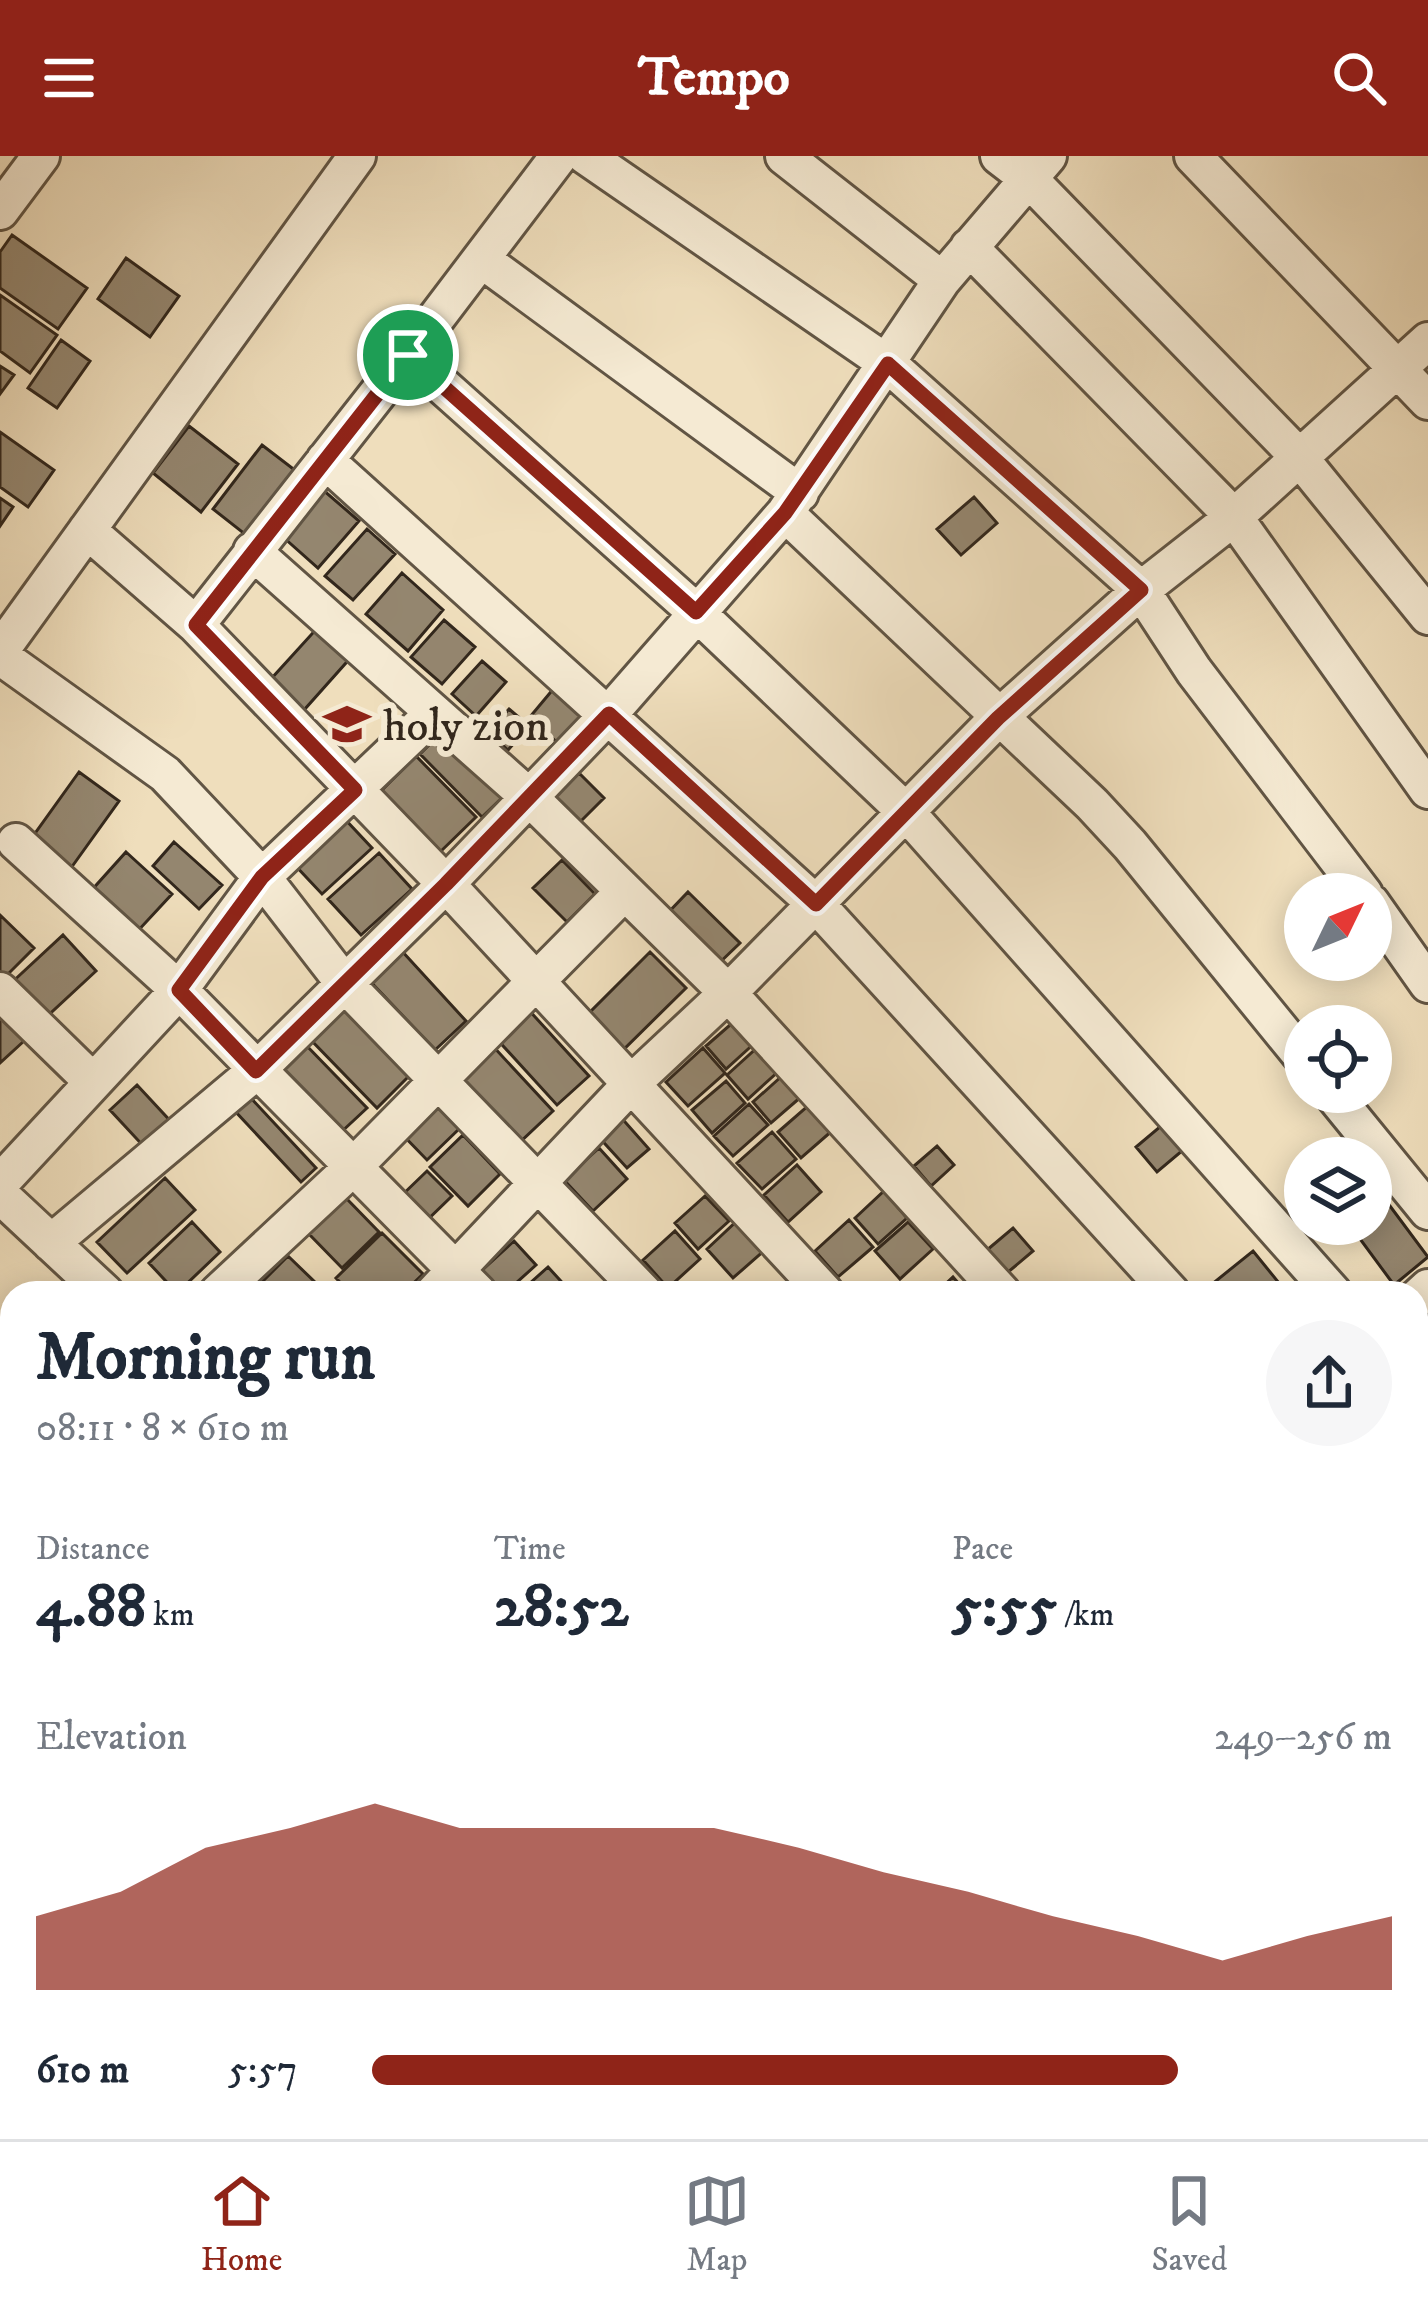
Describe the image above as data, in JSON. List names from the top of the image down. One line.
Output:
{"places":{"school or university":["holy zion"]},"north":"top right","page":{"header":"Tempo","heading":["Morning run","08:11 · 8 × 610 m"],"stats":[["Distance","4.88 km"],["Time","28:52"],["Pace","5:55 /km"]],"chart":["Elevation","249–256 m"],"list":[{"name":"610 m","note":"5:57"}],"tabs":["Home","Map","Saved"]}}
